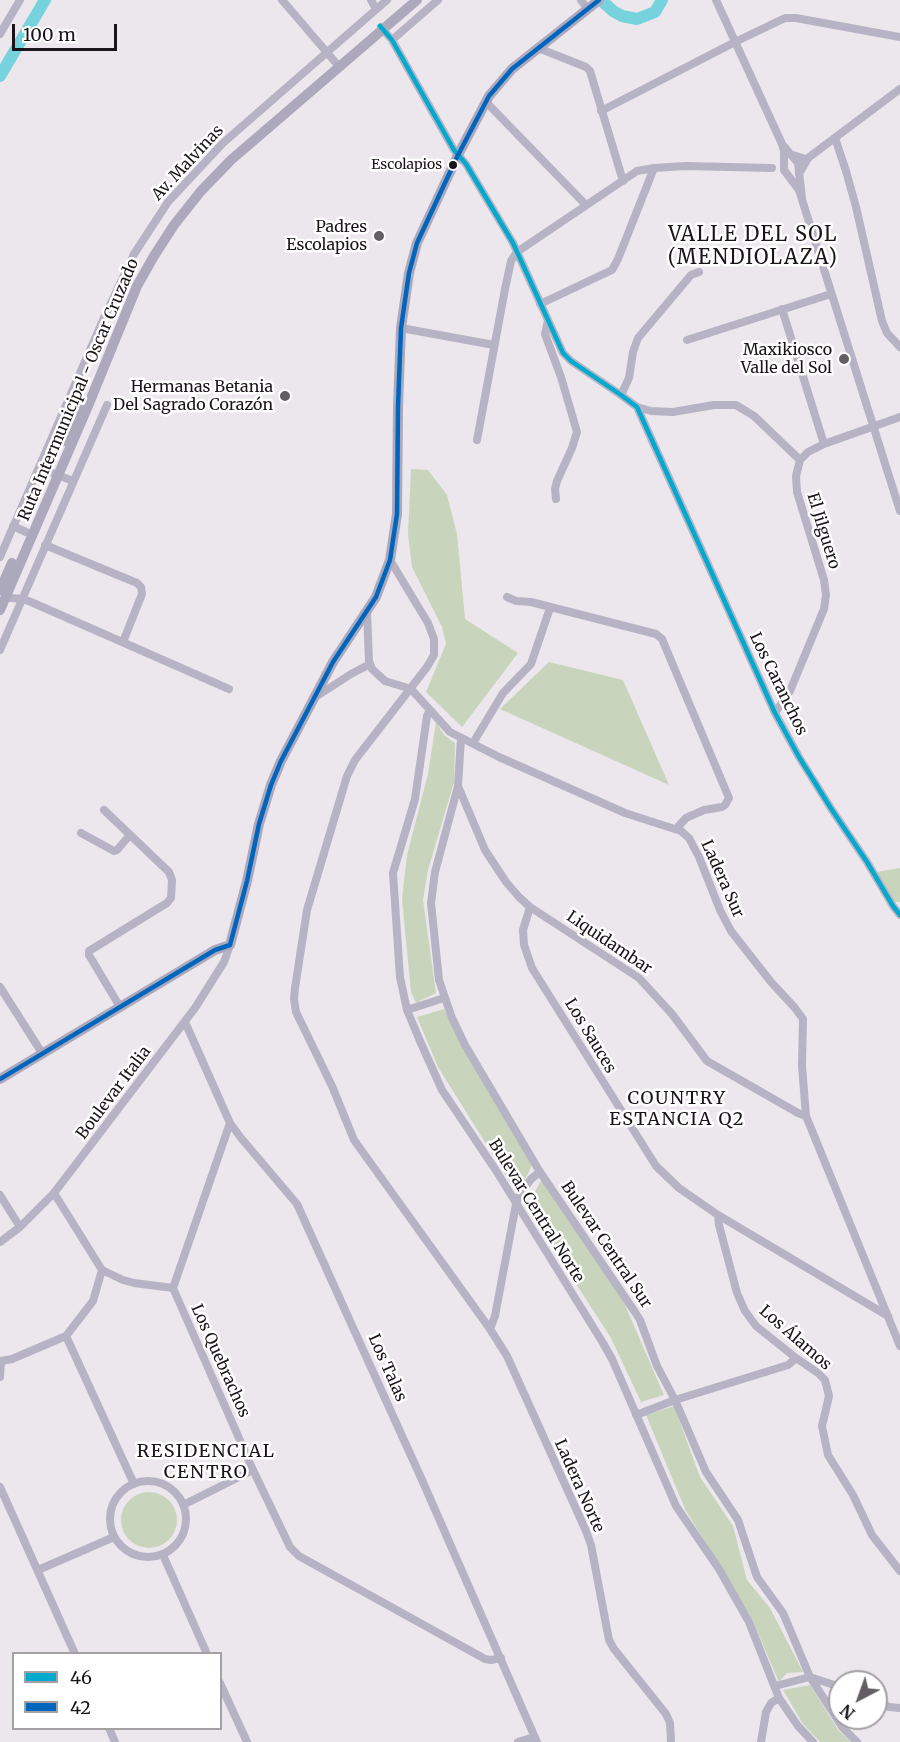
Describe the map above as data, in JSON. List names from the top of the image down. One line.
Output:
{"streets":{"main road":["Ruta Intermunicipal - Oscar Cruzado"],"street":["Av. Malvinas","El Jilguero","Los Caranchos","Ladera Sur","Liquidambar","Los Sauces","Boulevar Italia","Bulevar Central Norte","Bulevar Central Sur","Los Álamos","Los Quebrachos","Los Talas","Ladera Norte"]},"crossings":[["Ruta Intermunicipal - Oscar Cruzado","Los Caranchos"],["El Jilguero","Los Caranchos"],["Ladera Sur","Liquidambar"],["Ladera Sur","Los Sauces"],["Ladera Sur","Bulevar Central Norte"],["Ladera Sur","Bulevar Central Sur"],["Ladera Sur","Ladera Norte"],["Liquidambar","Los Sauces"],["Liquidambar","Bulevar Central Sur"],["Los Sauces","Los Álamos"],["Boulevar Italia","Los Talas"],["Los Quebrachos","Los Talas"]],"districts":["VALLE DEL SOL (MENDIOLAZA)","COUNTRY ESTANCIA Q2","RESIDENCIAL CENTRO"],"places":["Escolapios","Padres Escolapios","Maxikiosco Valle del Sol","Hermanas Betania Del Sagrado Corazón"],"lines":["transit line 42","transit line 46"],"legend":["46","42"],"scale_bar":"100 m","north":"bottom left"}
